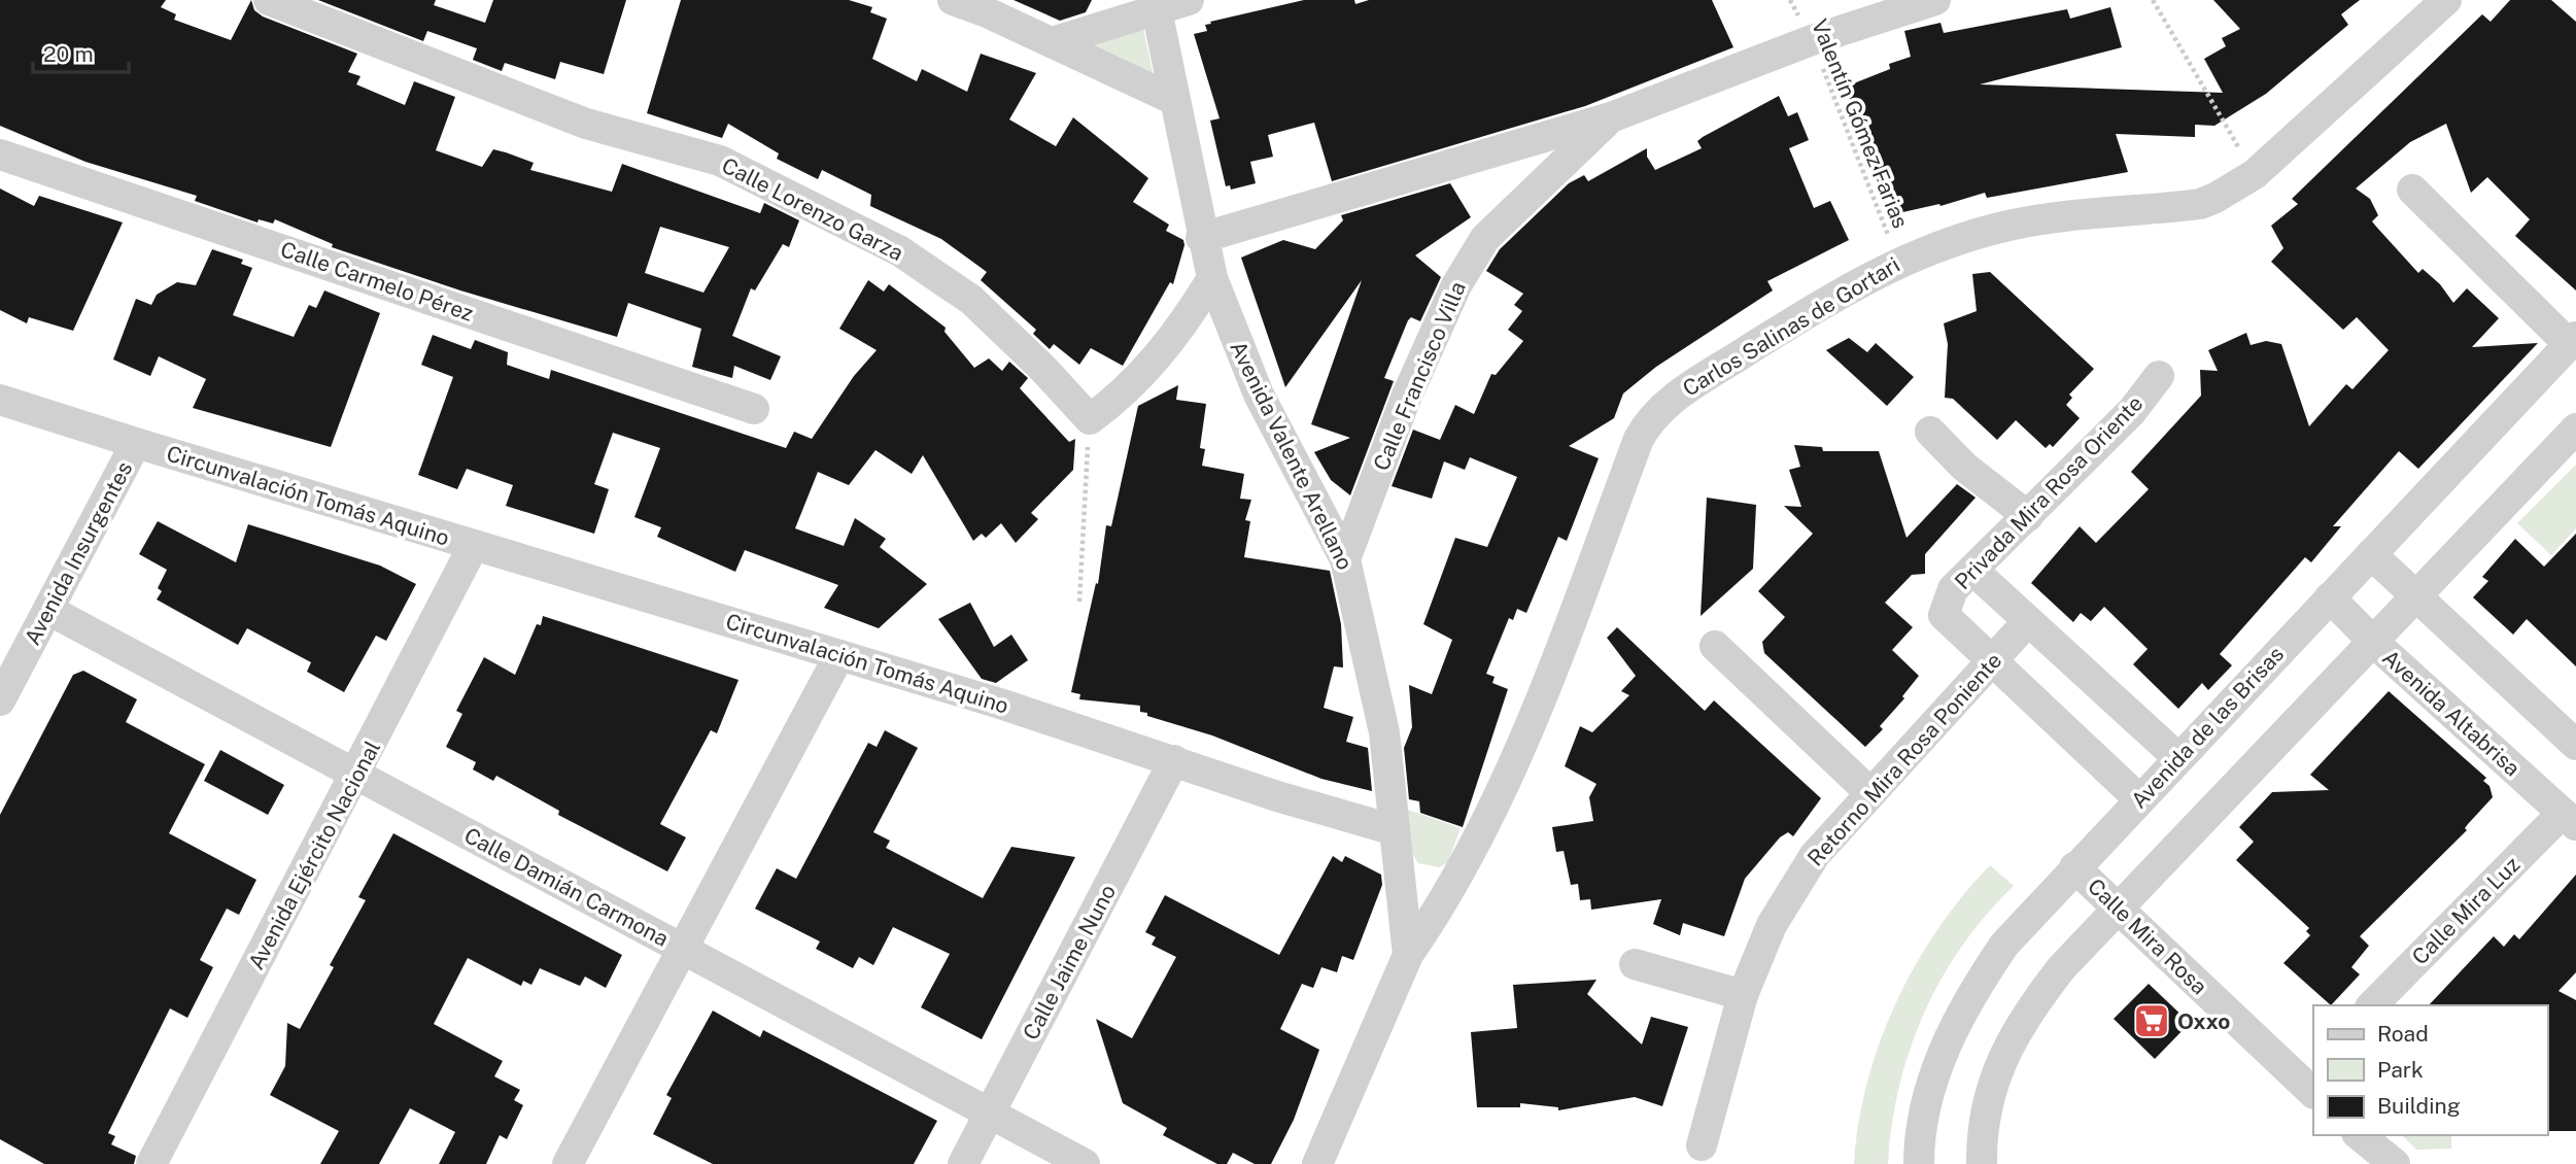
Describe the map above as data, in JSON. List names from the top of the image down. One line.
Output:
{"streets":{"street":["Calle Lorenzo Garza","Calle Carmelo Pérez","Carlos Salinas de Gortari","Calle Francisco Villa","Avenida Valente Arellano","Privada Mira Rosa Oriente","Circunvalación Tomás Aquino","Avenida Insurgentes","Avenida Altabrisa","Avenida de las Brisas","Retorno Mira Rosa Poniente","Avenida Ejército Nacional","Calle Damián Carmona","Calle Mira Luz","Calle Mira Rosa","Calle Jaime Nuno"],"path":["Valentín Gómez Farias"]},"crossings":[["Valentín Gómez Farias","Carlos Salinas de Gortari"],["Valentín Gómez Farias","Calle Francisco Villa"],["Calle Francisco Villa","Avenida Valente Arellano"],["Avenida Valente Arellano","Circunvalación Tomás Aquino"],["Privada Mira Rosa Oriente","Retorno Mira Rosa Poniente"],["Circunvalación Tomás Aquino","Avenida Insurgentes"],["Circunvalación Tomás Aquino","Avenida Ejército Nacional"],["Circunvalación Tomás Aquino","Calle Jaime Nuno"],["Avenida Insurgentes","Calle Damián Carmona"],["Avenida Altabrisa","Avenida de las Brisas"],["Avenida Altabrisa","Calle Mira Luz"],["Avenida de las Brisas","Calle Mira Rosa"],["Avenida Ejército Nacional","Calle Damián Carmona"],["Calle Damián Carmona","Calle Jaime Nuno"]],"places":{"supermarket":["Oxxo"]},"legend":["Road","Park","Building"],"scale_bar":"20 m"}
